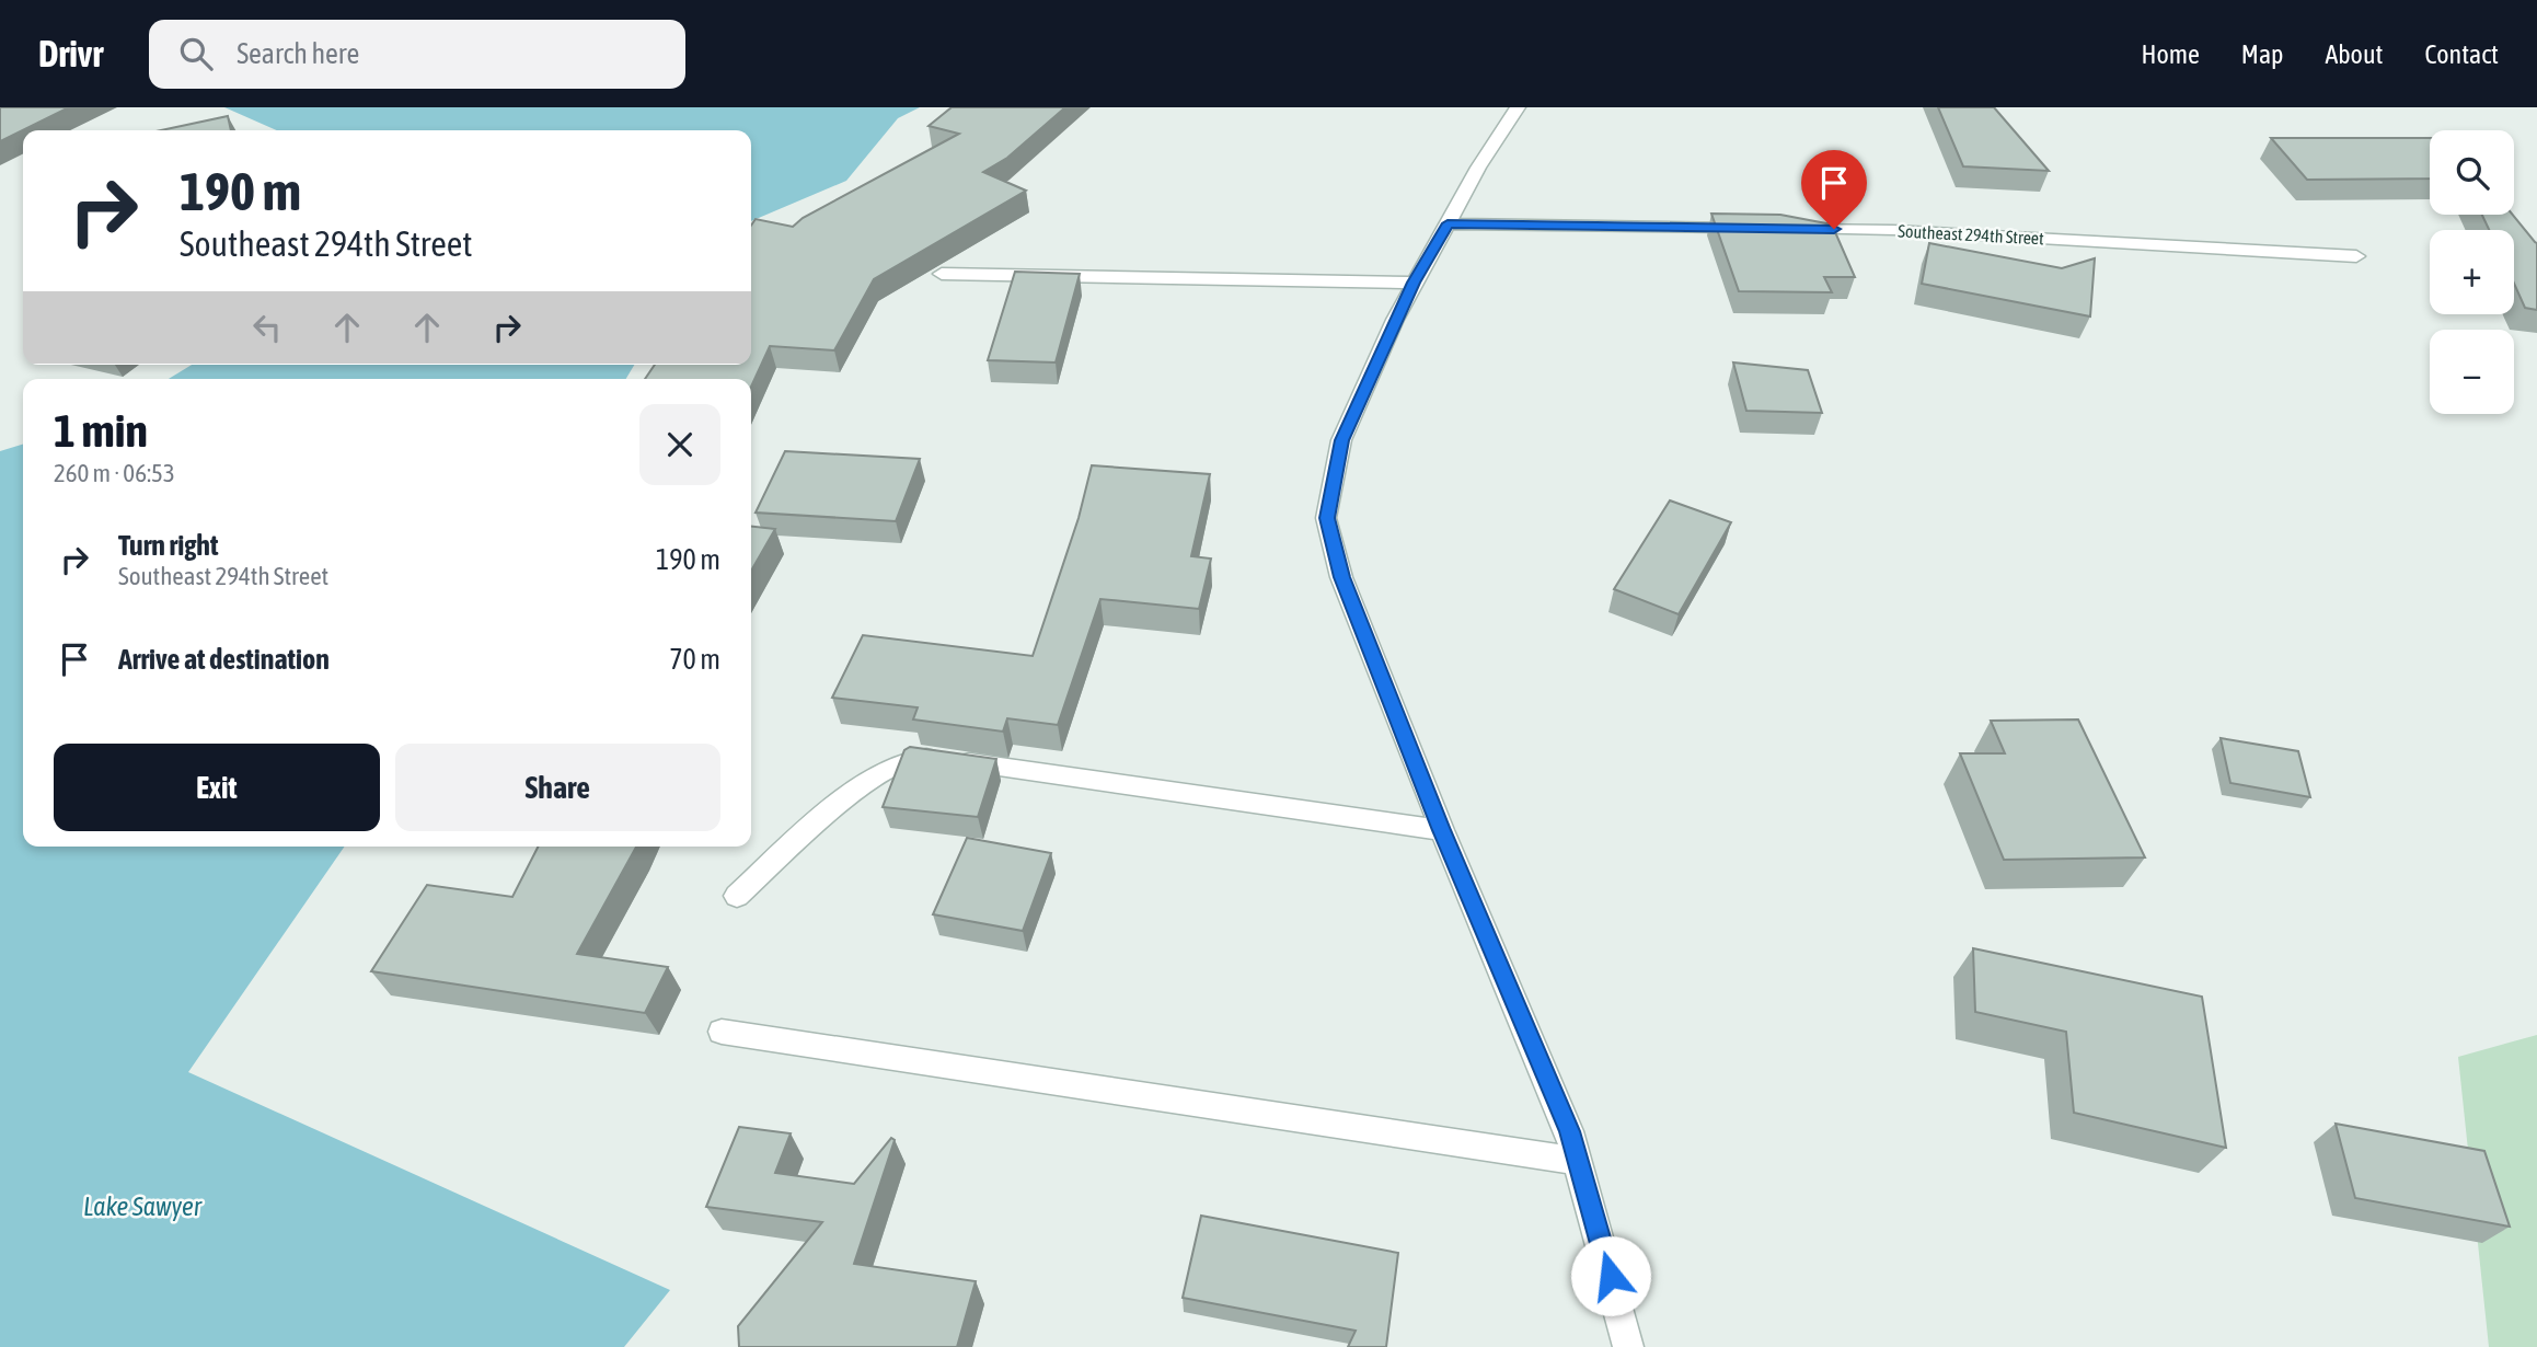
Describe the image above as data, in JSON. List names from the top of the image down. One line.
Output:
{"streets":{"street":["Southeast 294th Street"]},"water":["Lake Sawyer"],"page":{"header":"Drivr","search":"Search here","nav":["Home","Map","About","Contact"],"map_buttons":["+","−"],"turn":["190 m","Southeast 294th Street"],"heading":["1 min","260 m · 06:53"],"list":[{"name":"Turn right","note":"Southeast 294th Street","value":"190 m"},{"name":"Arrive at destination","value":"70 m"}],"buttons":["Exit","Share"]}}
